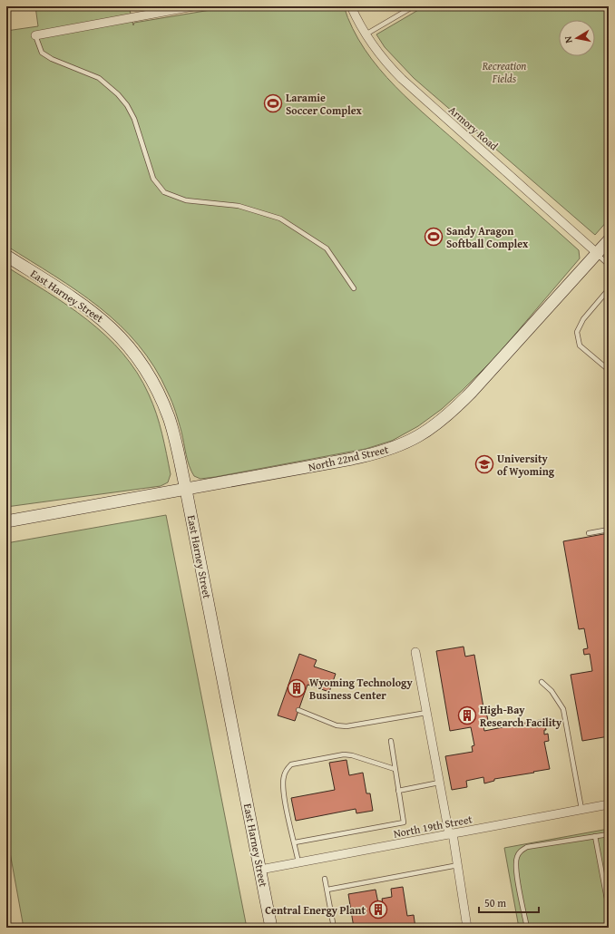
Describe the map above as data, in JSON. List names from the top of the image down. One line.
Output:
{"streets":{"main road":["East Harney Street","North 22nd Street"],"street":["Armory Road","North 19th Street"]},"crossings":[["Armory Road","North 22nd Street"],["East Harney Street","North 22nd Street"],["East Harney Street","North 19th Street"]],"parks":["Recreation Fields"],"places":{"sports":["Laramie Soccer Complex","Sandy Aragon Softball Complex"],"school or university":["University of Wyoming"],"building":["Wyoming Technology Business Center","High-Bay Research Facility","Central Energy Plant"]},"scale_bar":"50 m","north":"left"}
